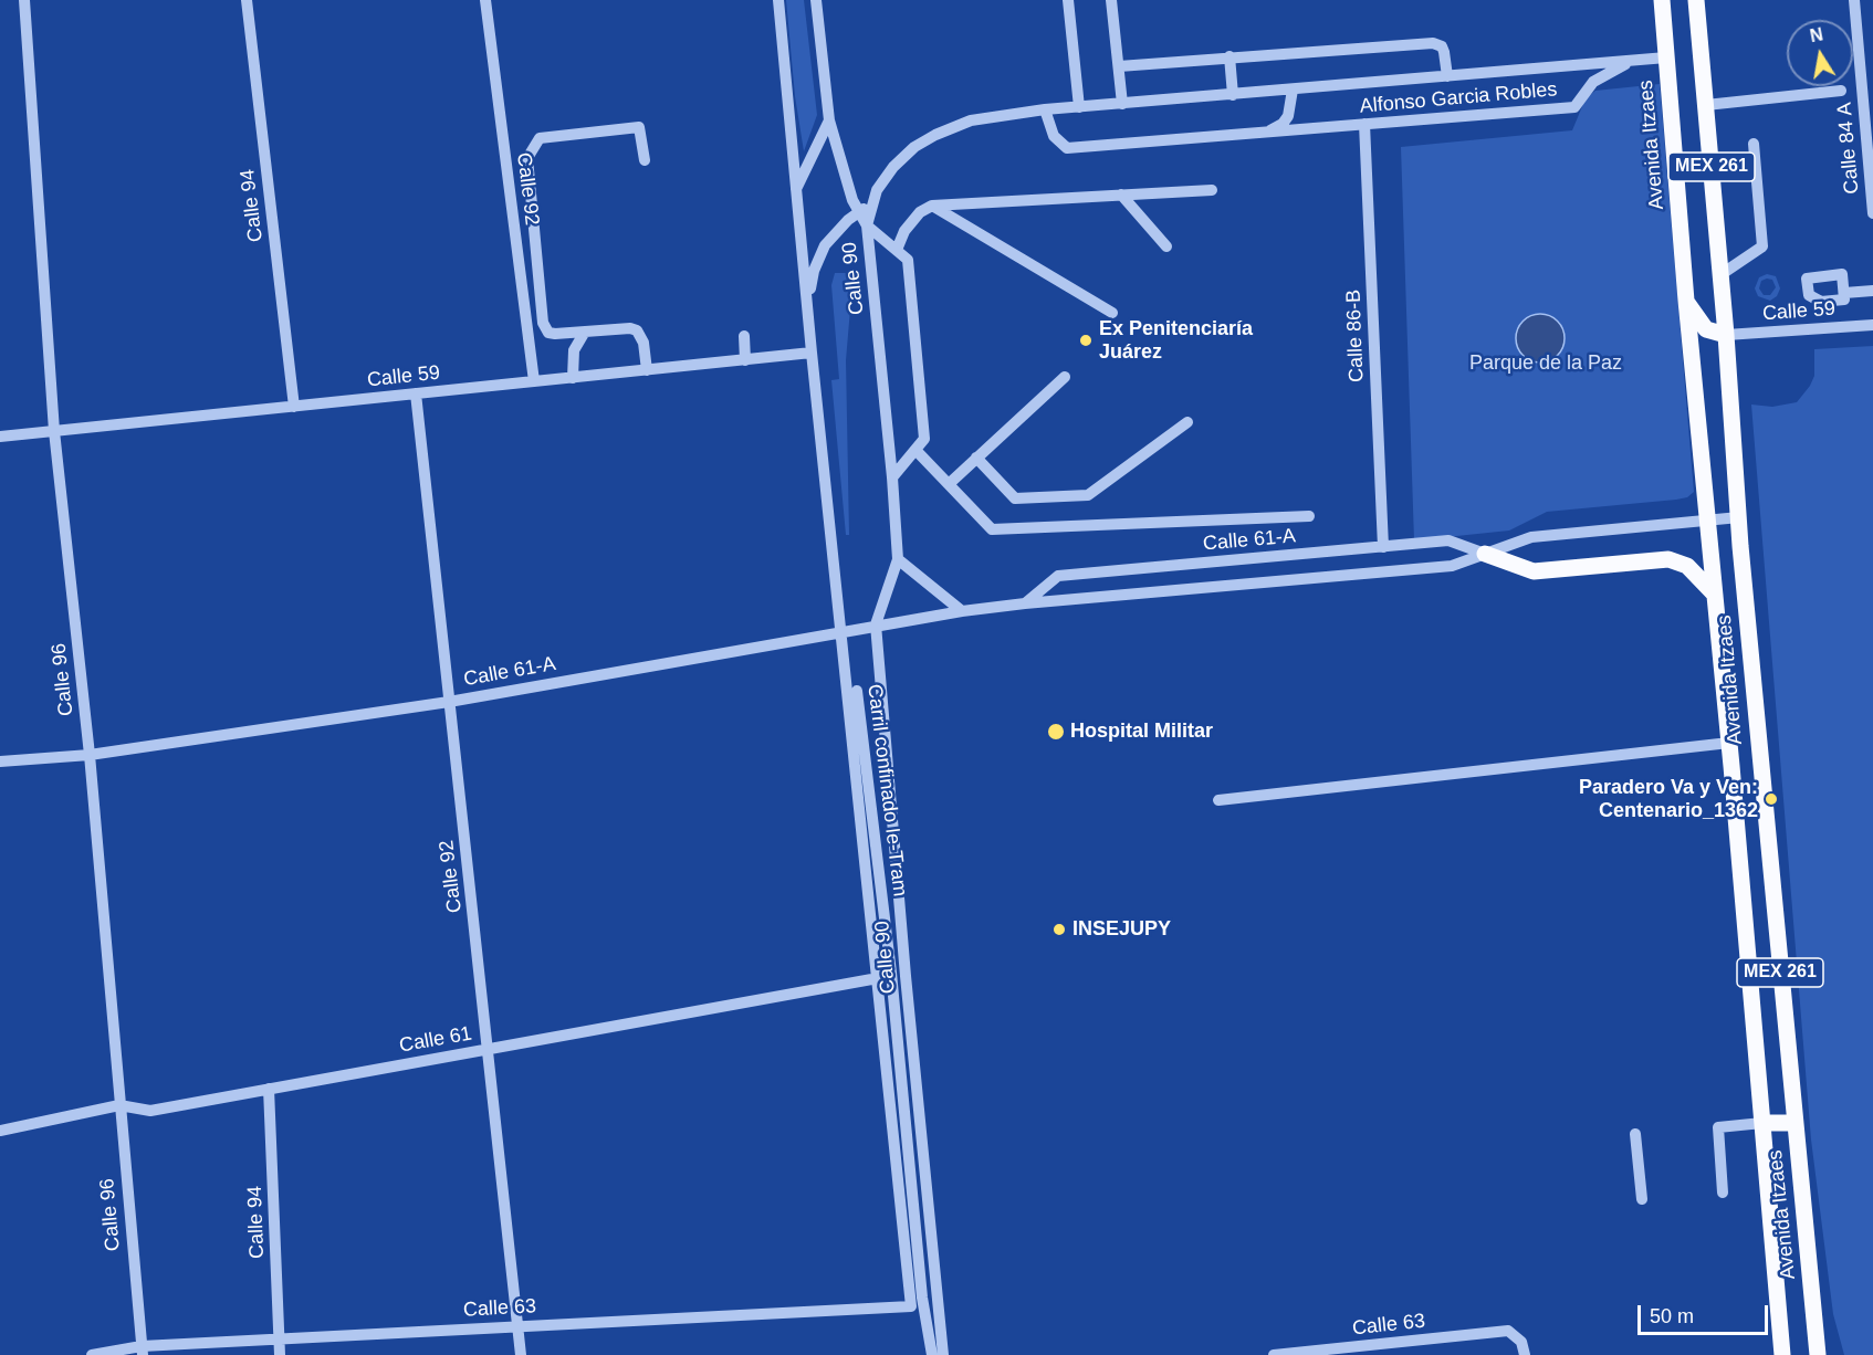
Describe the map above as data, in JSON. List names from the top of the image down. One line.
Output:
{"streets":{"main road":["Avenida Itzaes","MEX 261"],"street":["Alfonso Garcia Robles","Calle 84 A","Calle 92","Calle 94","Calle 90","Calle 59","Calle 86-B","Calle 61-A","Calle 96","Carril confinado Ie-Tram","Calle 61","Calle 63"]},"crossings":[["Alfonso Garcia Robles","Avenida Itzaes"],["Alfonso Garcia Robles","Calle 90"],["Alfonso Garcia Robles","Calle 86-B"],["Avenida Itzaes","Calle 59"],["Avenida Itzaes","Calle 61-A"],["Calle 92","Calle 59"],["Calle 92","Calle 61-A"],["Calle 92","Calle 61"],["Calle 92","Calle 63"],["Calle 94","Calle 59"],["Calle 94","Calle 61"],["Calle 94","Calle 63"],["Calle 90","Calle 61-A"],["Calle 90","Carril confinado Ie-Tram"],["Calle 90","Calle 61"],["Calle 90","Calle 63"],["Calle 59","Calle 96"],["Calle 86-B","Calle 61-A"],["Calle 61-A","Calle 96"],["Calle 61-A","Carril confinado Ie-Tram"],["Calle 96","Calle 61"],["Calle 96","Calle 63"]],"parks":["Parque de la Paz"],"places":["Ex Penitenciaría Juárez","Hospital Militar","Paradero Va y Ven: Centenario_1362","INSEJUPY"],"scale_bar":"50 m","north":"top"}
